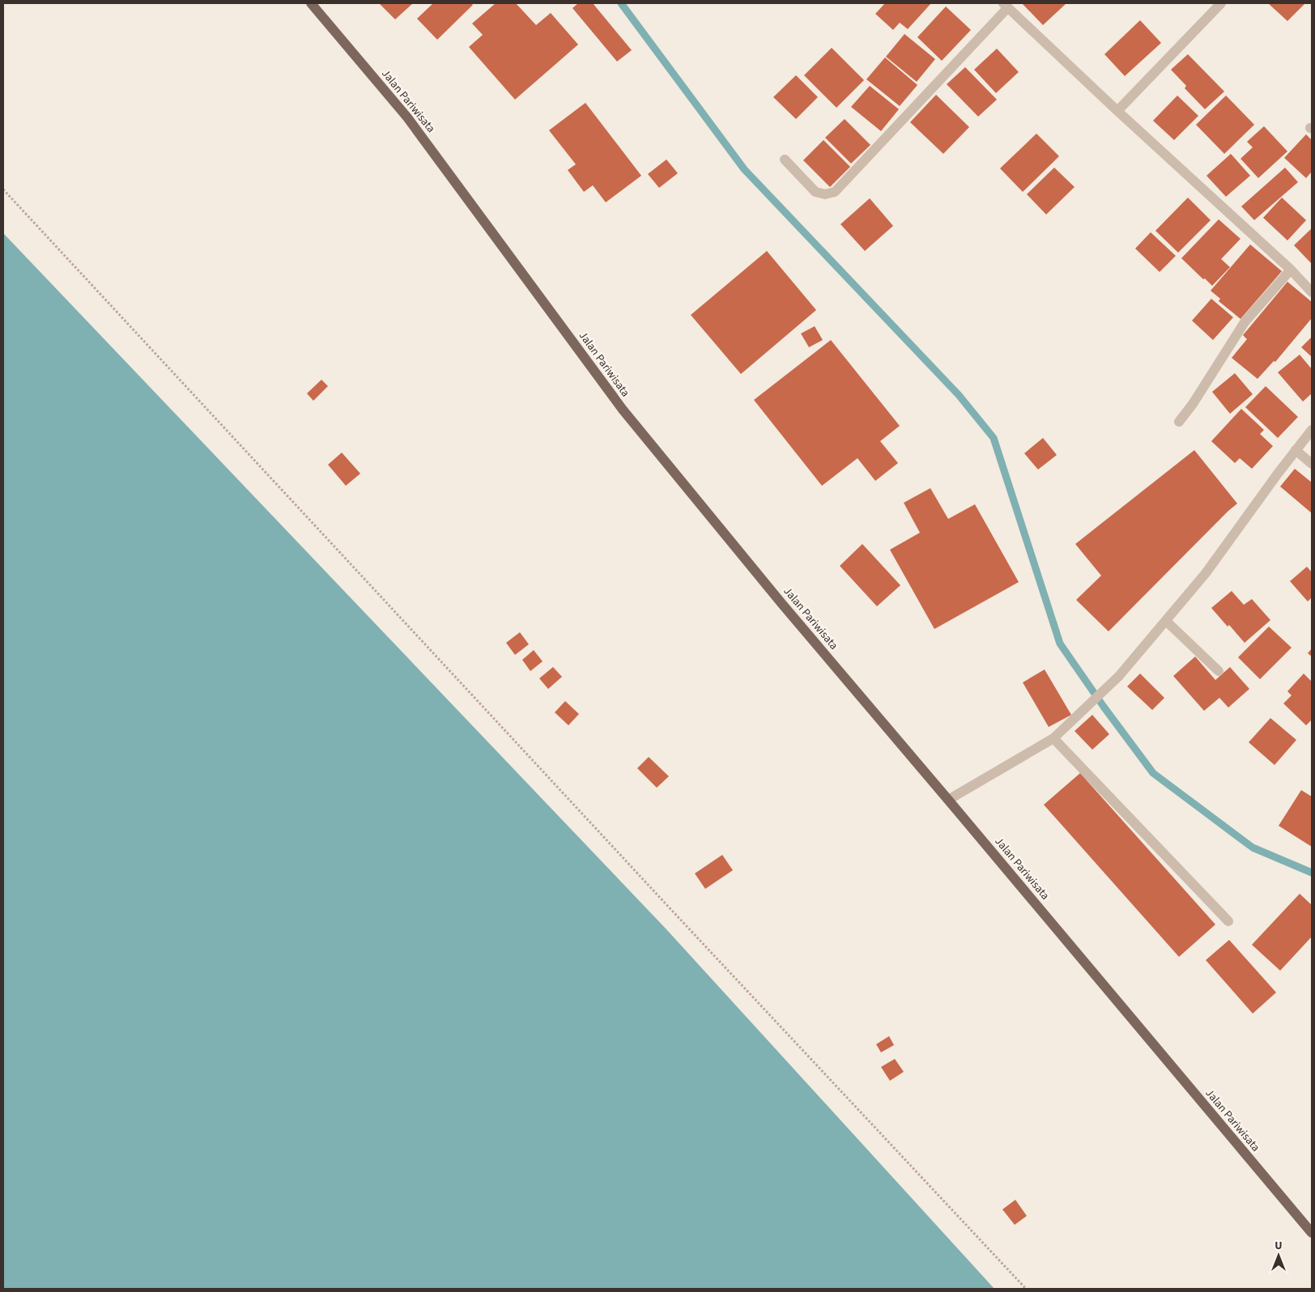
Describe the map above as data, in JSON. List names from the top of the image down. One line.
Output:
{"streets":{"main road":["Jalan Pariwisata"]},"north":"top"}
